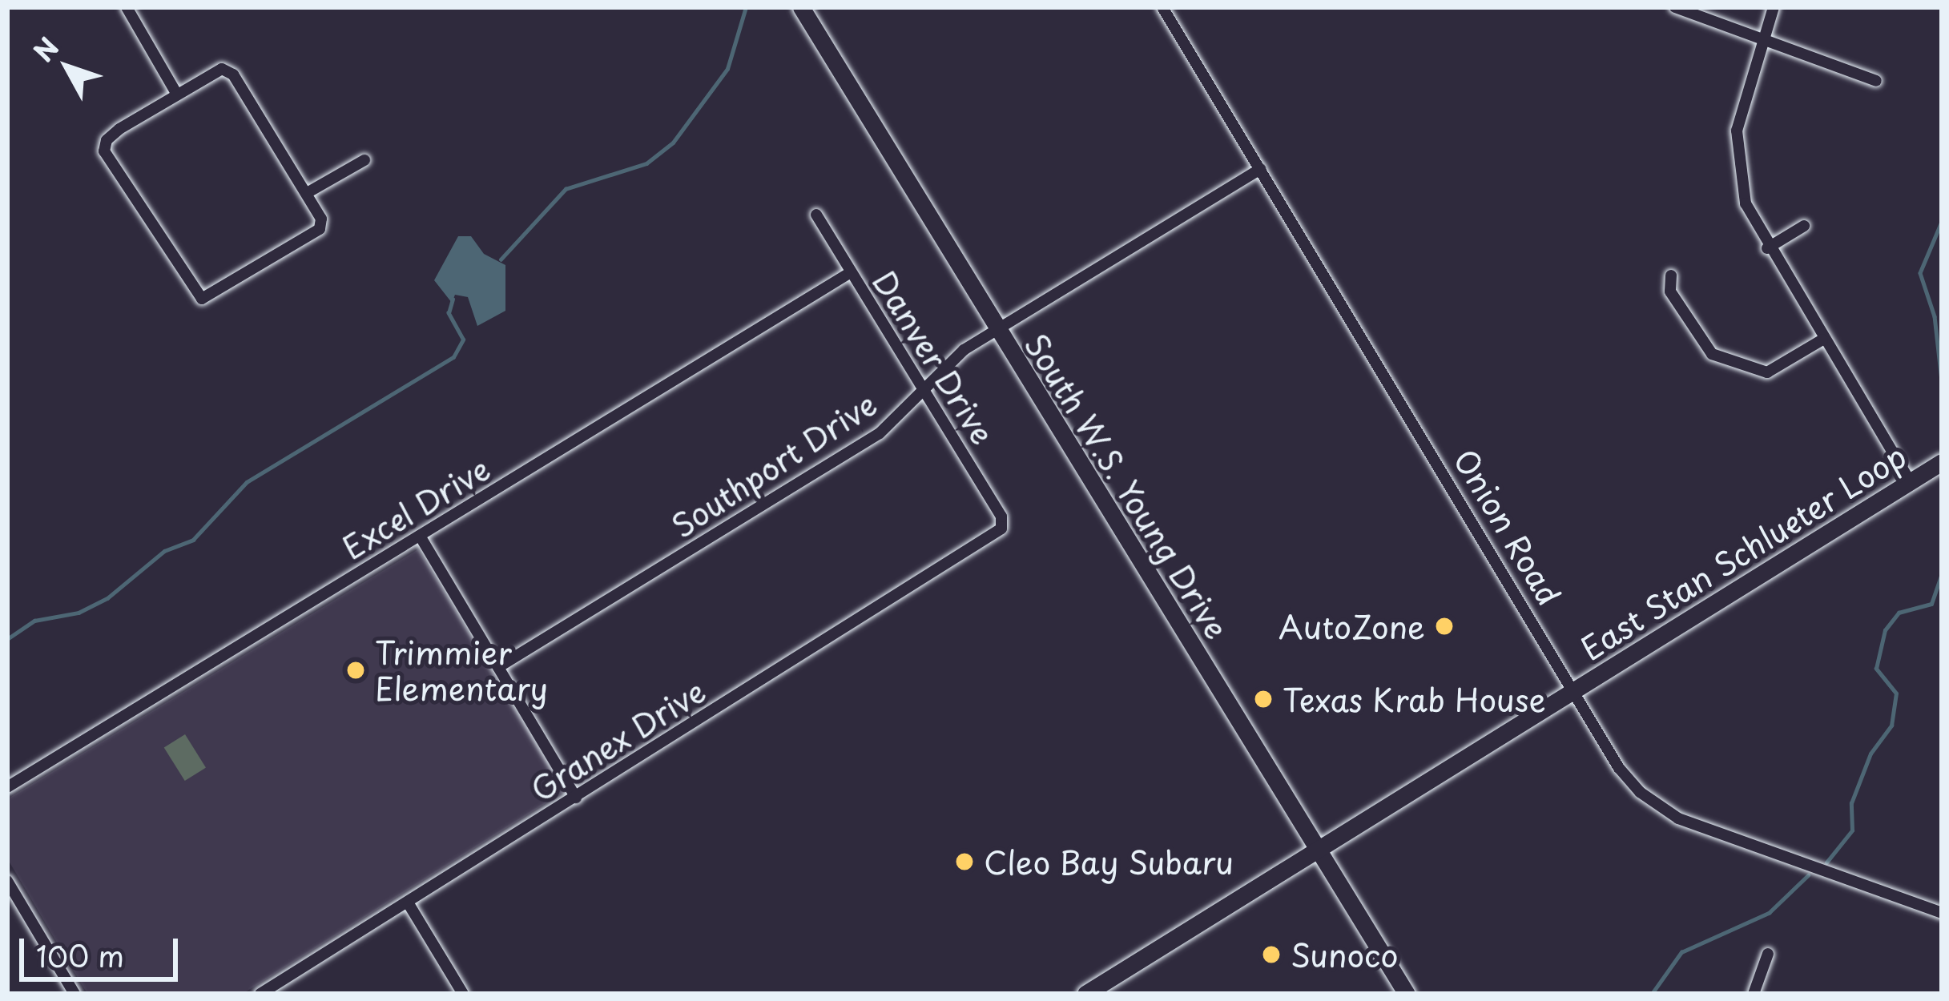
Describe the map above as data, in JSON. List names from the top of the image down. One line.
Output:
{"streets":{"main road":["South W.S. Young Drive","East Stan Schlueter Loop"],"street":["Danver Drive","Southport Drive","Excel Drive","Onion Road","Granex Drive"]},"crossings":[["Danver Drive","Southport Drive"],["Danver Drive","Excel Drive"],["Danver Drive","Granex Drive"],["Southport Drive","South W.S. Young Drive"],["Southport Drive","Onion Road"],["South W.S. Young Drive","East Stan Schlueter Loop"],["Onion Road","East Stan Schlueter Loop"]],"places":["AutoZone","Trimmier Elementary","Texas Krab House","Cleo Bay Subaru","Sunoco"],"scale_bar":"100 m","north":"top left"}
